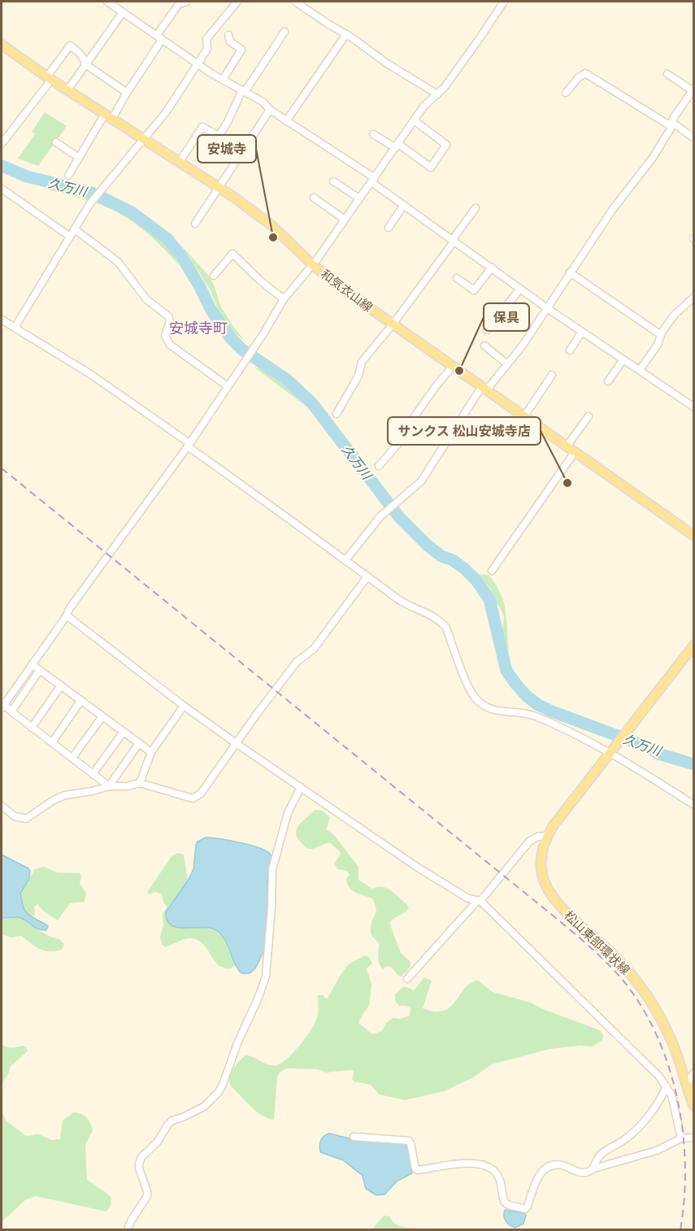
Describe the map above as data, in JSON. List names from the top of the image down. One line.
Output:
{"streets":{"main road":["和気衣山線","松山東部環状線"]},"districts":["安城寺町"],"water":["久万川"],"places":["安城寺","保具","サンクス 松山安城寺店"]}
